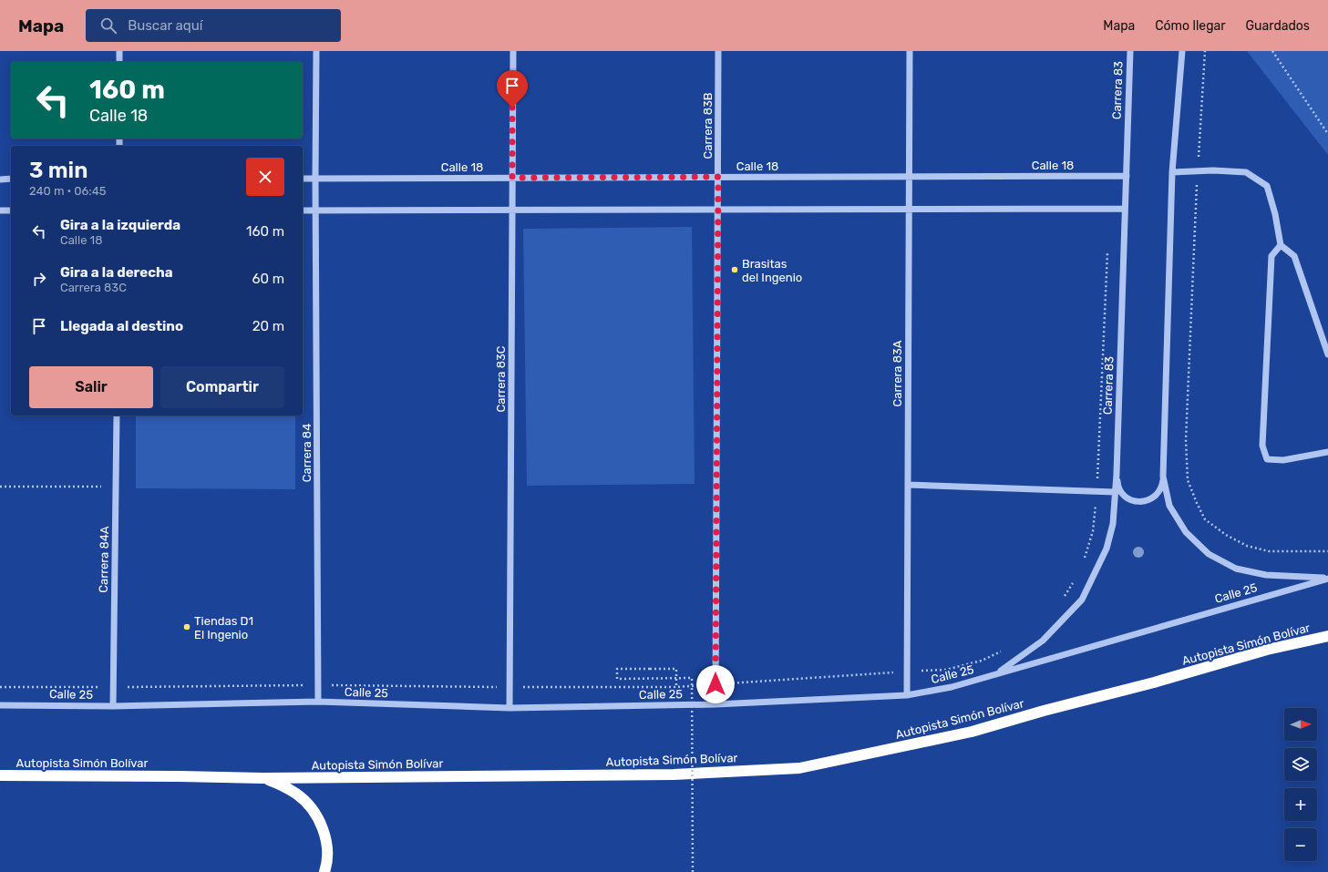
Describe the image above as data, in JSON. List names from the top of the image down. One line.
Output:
{"streets":{"highway":["Autopista Simón Bolívar"],"street":["Carrera 83","Carrera 83B","Calle 18","Carrera 83A","Carrera 83C","Carrera 84","Carrera 84A","Calle 25"]},"crossings":[["Carrera 83","Calle 18"],["Carrera 83","Calle 25"],["Carrera 83B","Calle 18"],["Carrera 83B","Calle 25"],["Calle 18","Carrera 83A"],["Calle 18","Carrera 83C"],["Calle 18","Carrera 84"],["Carrera 83A","Calle 25"],["Carrera 83C","Calle 25"],["Carrera 84","Calle 25"],["Carrera 84A","Calle 25"]],"places":["Brasitas del Ingenio","Tiendas D1 El Ingenio"],"north":"right","page":{"header":"Mapa","search":"Buscar aquí","nav":["Mapa","Cómo llegar","Guardados"],"turn":["160 m","Calle 18"],"heading":["3 min","240 m · 06:45"],"list":[{"name":"Gira a la izquierda","note":"Calle 18","value":"160 m"},{"name":"Gira a la derecha","note":"Carrera 83C","value":"60 m"},{"name":"Llegada al destino","value":"20 m"}],"buttons":["Salir","Compartir"],"map_buttons":["+","−"]}}
